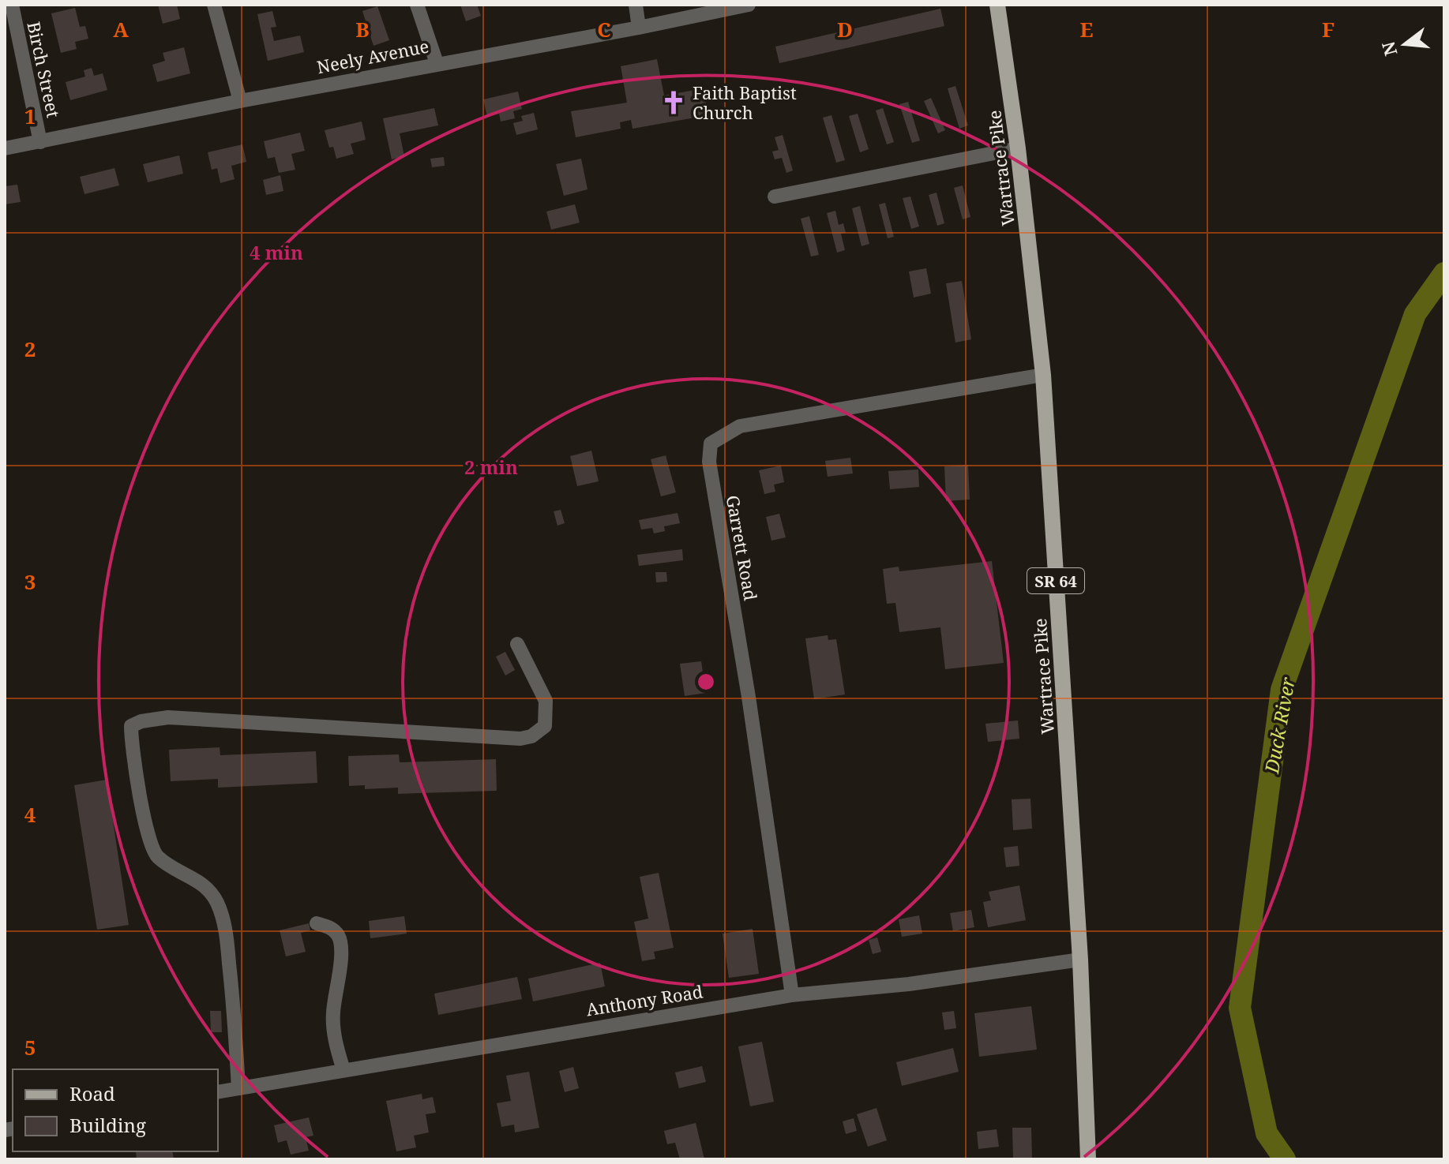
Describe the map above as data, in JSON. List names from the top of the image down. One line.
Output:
{"streets":{"main road":["Wartrace Pike","SR 64"],"street":["Neely Avenue","Birch Street","Garrett Road","Anthony Road"]},"crossings":[["Neely Avenue","Birch Street"],["Wartrace Pike","Garrett Road"],["Wartrace Pike","Anthony Road"],["Garrett Road","Anthony Road"]],"water":["Duck River"],"places":{"church":["Faith Baptist Church"]},"legend":["Road","Building"],"north":"left","grid":{"columns":["A","B","C","D","E","F"],"rows":["1","2","3","4","5"]},"rings":["4 min","2 min"]}
